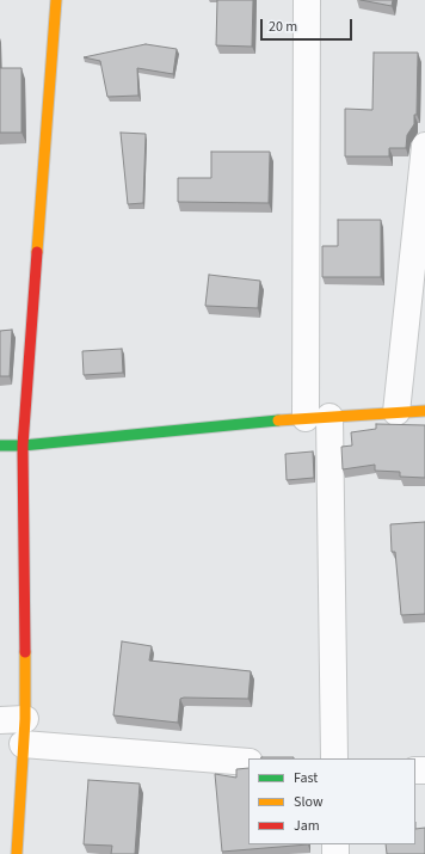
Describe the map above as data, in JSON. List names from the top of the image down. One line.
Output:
{"legend":["Fast","Slow","Jam"],"scale_bar":"20 m"}
